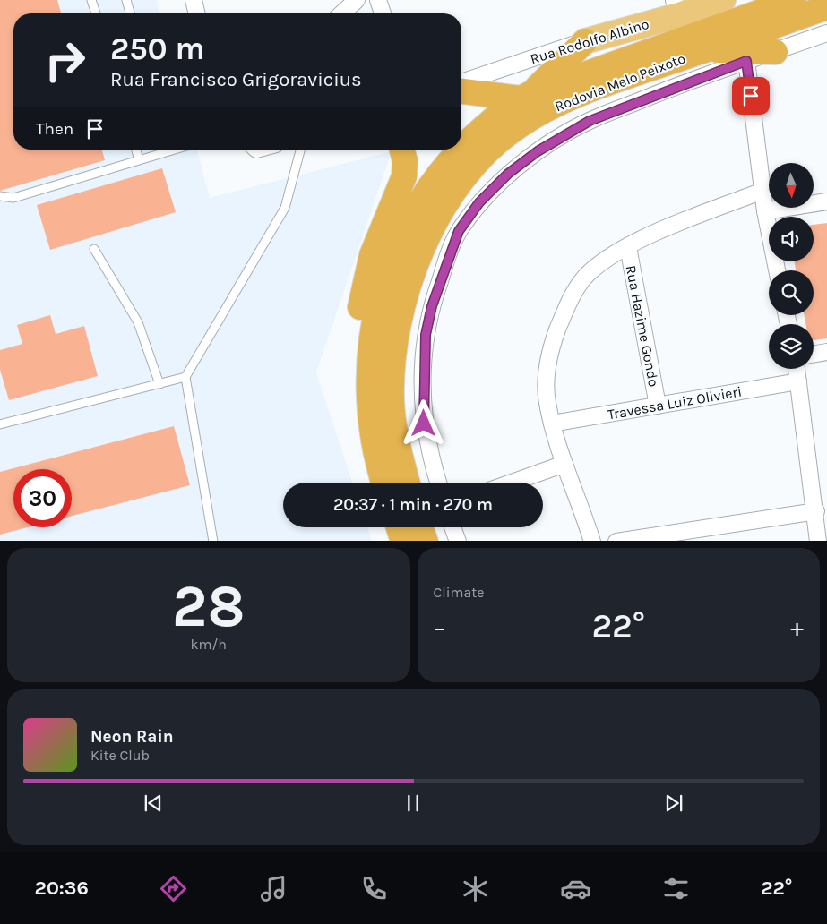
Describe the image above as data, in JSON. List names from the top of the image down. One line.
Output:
{"streets":{"highway":["Rodovia Melo Peixoto"],"main road":["Rua Rodolfo Albino"],"street":["Rua Hazime Gondo","Travessa Luiz Olivieri"]},"crossings":[["Rua Hazime Gondo","Travessa Luiz Olivieri"]],"north":"bottom","page":{"turn":["250 m","Rua Francisco Grigoravicius"],"then":"Then","limit":"30","trip":"20:37 · 1 min · 270 m","tile":[["28","km/h"],"Climate"],"heat":["−","22°","+"],"song":["Neon Rain","Kite Club"],"tabs":["20:36","22°"]}}
